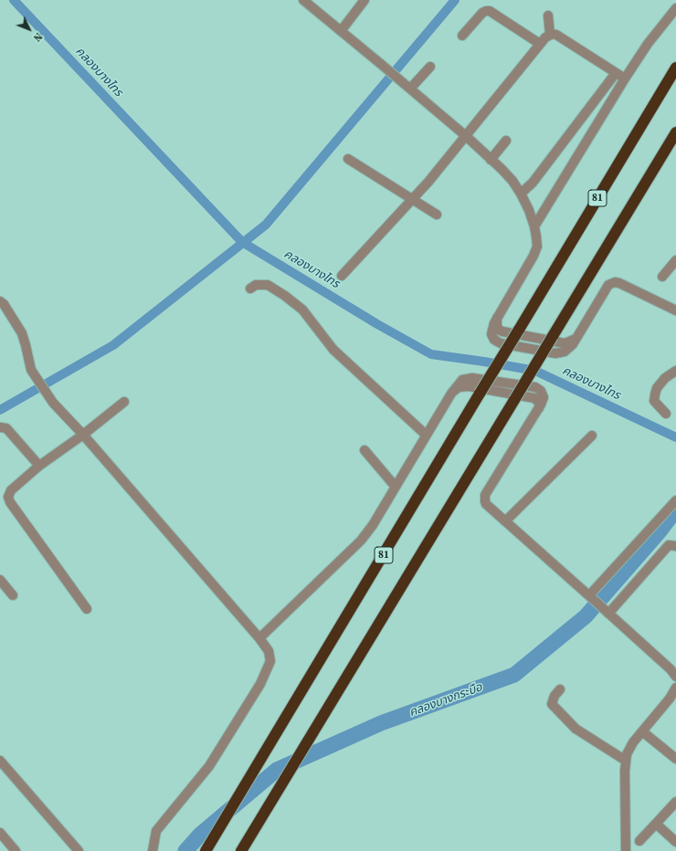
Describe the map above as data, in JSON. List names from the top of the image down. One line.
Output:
{"streets":{"highway":["81"]},"water":["คลองบางไทร","คลองบางกระบือ"],"north":"bottom right"}
